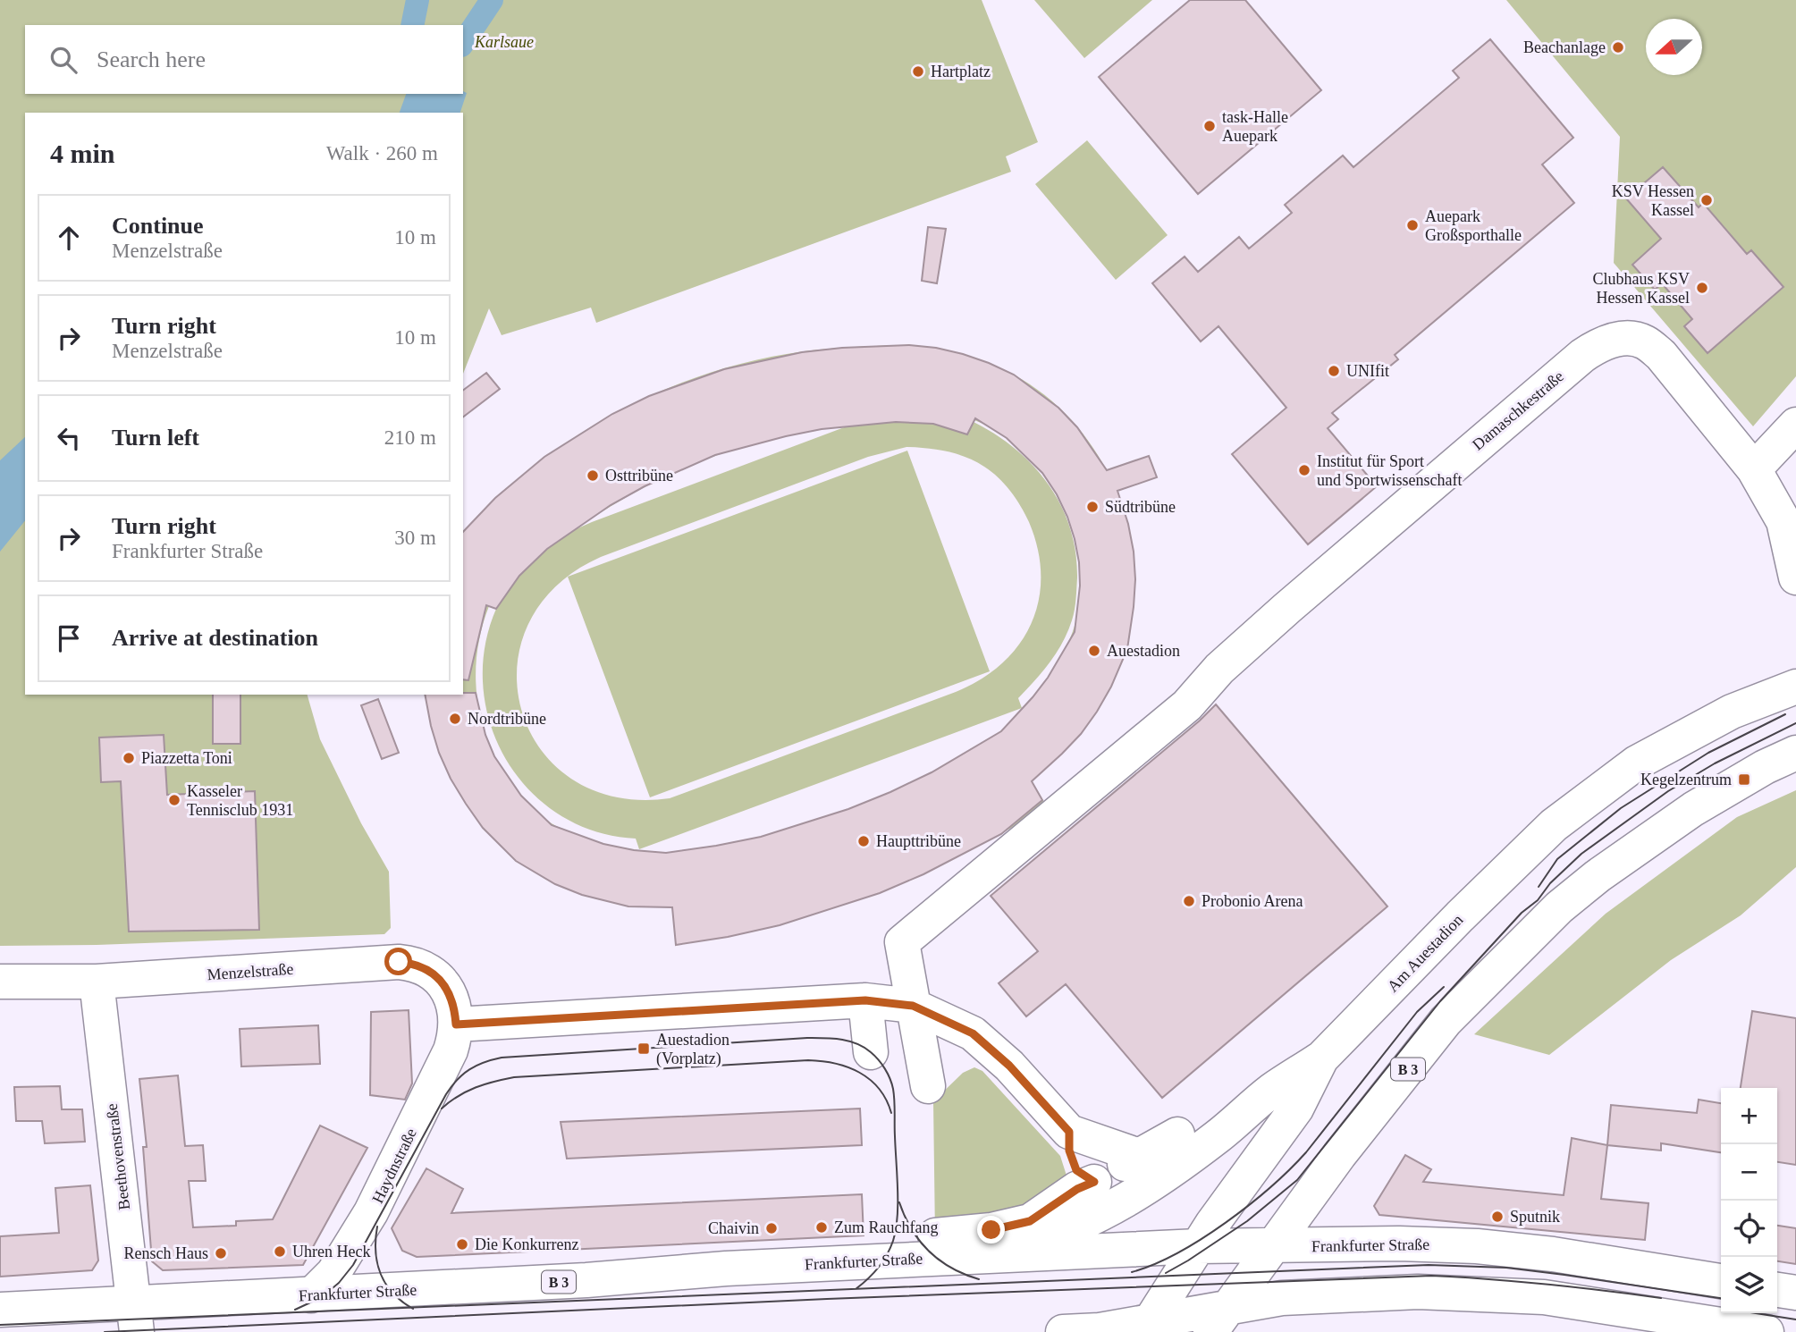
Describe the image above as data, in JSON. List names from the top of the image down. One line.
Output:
{"streets":{"main road":["Damaschkestraße","Am Auestadion","Menzelstraße","B 3","Beethovenstraße","Haydnstraße","Frankfurter Straße"]},"crossings":[["Am Auestadion","Frankfurter Straße"],["Menzelstraße","Beethovenstraße"],["Menzelstraße","Haydnstraße"],["B 3","Frankfurter Straße"],["Beethovenstraße","Frankfurter Straße"],["Haydnstraße","Frankfurter Straße"]],"parks":["Karlsaue"],"places":{"other":["Beachanlage","Hartplatz","task-Halle Auepark","KSV Hessen Kassel","Auepark Großsporthalle","Clubhaus KSV Hessen Kassel","UNIfit","Institut für Sport und Sportwissenschaft","Osttribüne","Südtribüne","Auestadion","Nordtribüne","Piazzetta Toni","Kasseler Tennisclub 1931","Haupttribüne","Probonio Arena","Sputnik","Zum Rauchfang","Chaivin","Die Konkurrenz","Uhren Heck","Rensch Haus"],"transit":["Kegelzentrum","Auestadion (Vorplatz)"]},"north":"left","page":{"search":"Search here","heading":["4 min","Walk · 260 m"],"list":[["Continue","Menzelstraße","10 m"],["Turn right","Menzelstraße","10 m"],["Turn left","210 m"],["Turn right","Frankfurter Straße","30 m"],"Arrive at destination"],"map_buttons":["+","−"]}}
